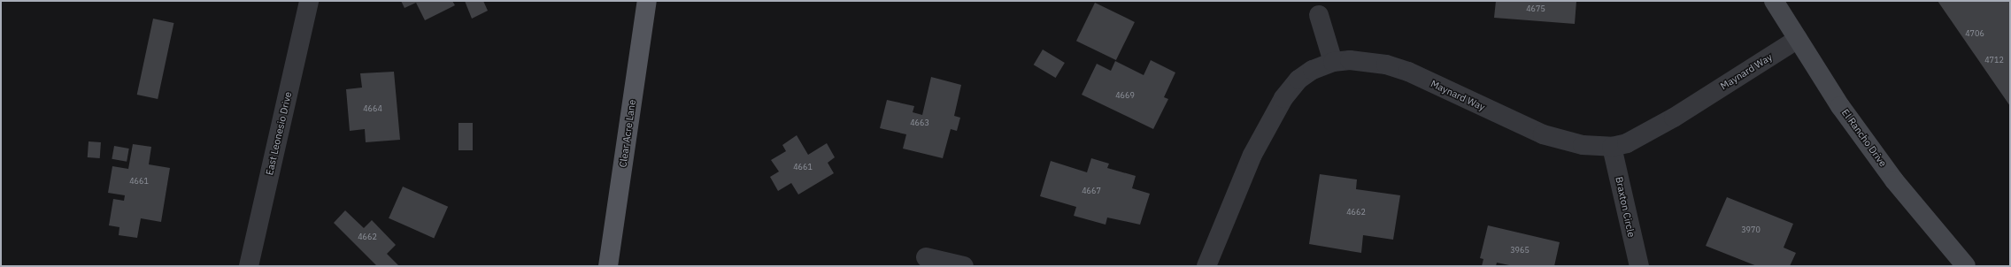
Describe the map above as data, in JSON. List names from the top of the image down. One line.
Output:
{"streets":{"main road":["Clear Acre Lane","El Rancho Drive"],"street":["Maynard Way","East Leonesio Drive","Braxton Circle"]},"crossings":[["Maynard Way","El Rancho Drive"],["Maynard Way","Braxton Circle"]],"house_numbers":["4675","4706","4712","4669","4664","4663","4661","4661","4667","4662","3970","4662","3965"]}
